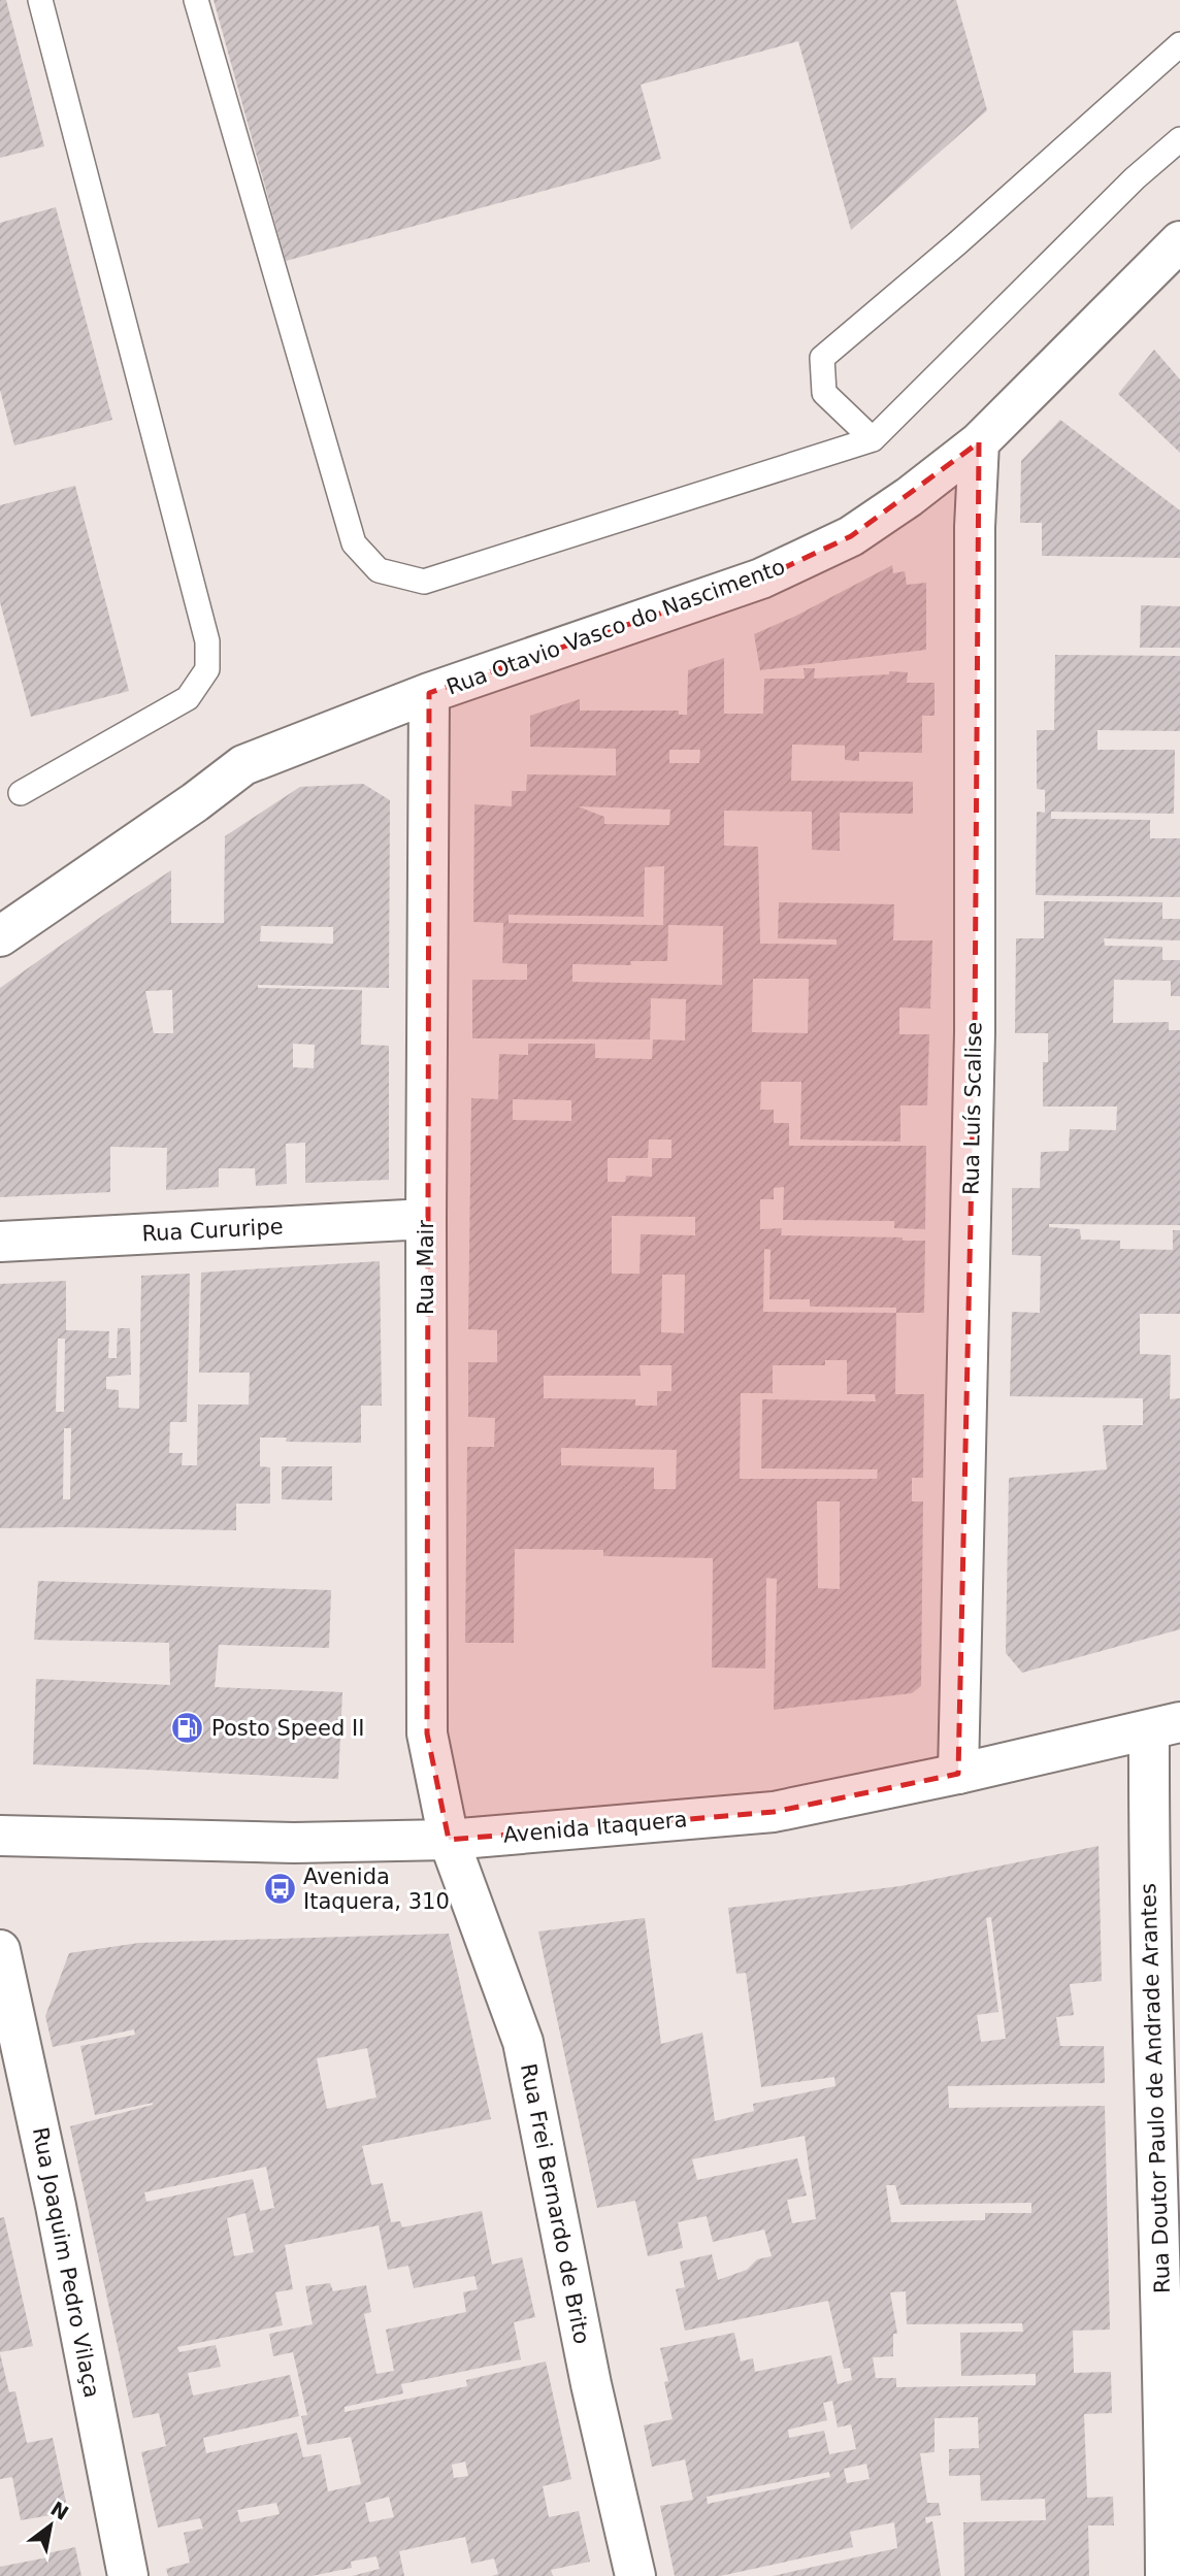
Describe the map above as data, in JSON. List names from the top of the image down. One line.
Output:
{"streets":{"street":["Rua Otavio Vasco do Nascimento","Rua Luís Scalise","Rua Cururipe","Rua Mair","Avenida Itaquera","Rua Doutor Paulo de Andrade Arantes","Rua Frei Bernardo de Brito","Rua Joaquim Pedro Vilaça"]},"crossings":[["Rua Otavio Vasco do Nascimento","Rua Luís Scalise"],["Rua Otavio Vasco do Nascimento","Rua Mair"],["Rua Luís Scalise","Avenida Itaquera"],["Rua Cururipe","Rua Mair"],["Rua Mair","Avenida Itaquera"],["Rua Mair","Rua Frei Bernardo de Brito"],["Avenida Itaquera","Rua Doutor Paulo de Andrade Arantes"],["Avenida Itaquera","Rua Frei Bernardo de Brito"]],"places":{"fuel station":["Posto Speed II"],"bus stop":["Avenida Itaquera, 310"]},"north":"top right"}
